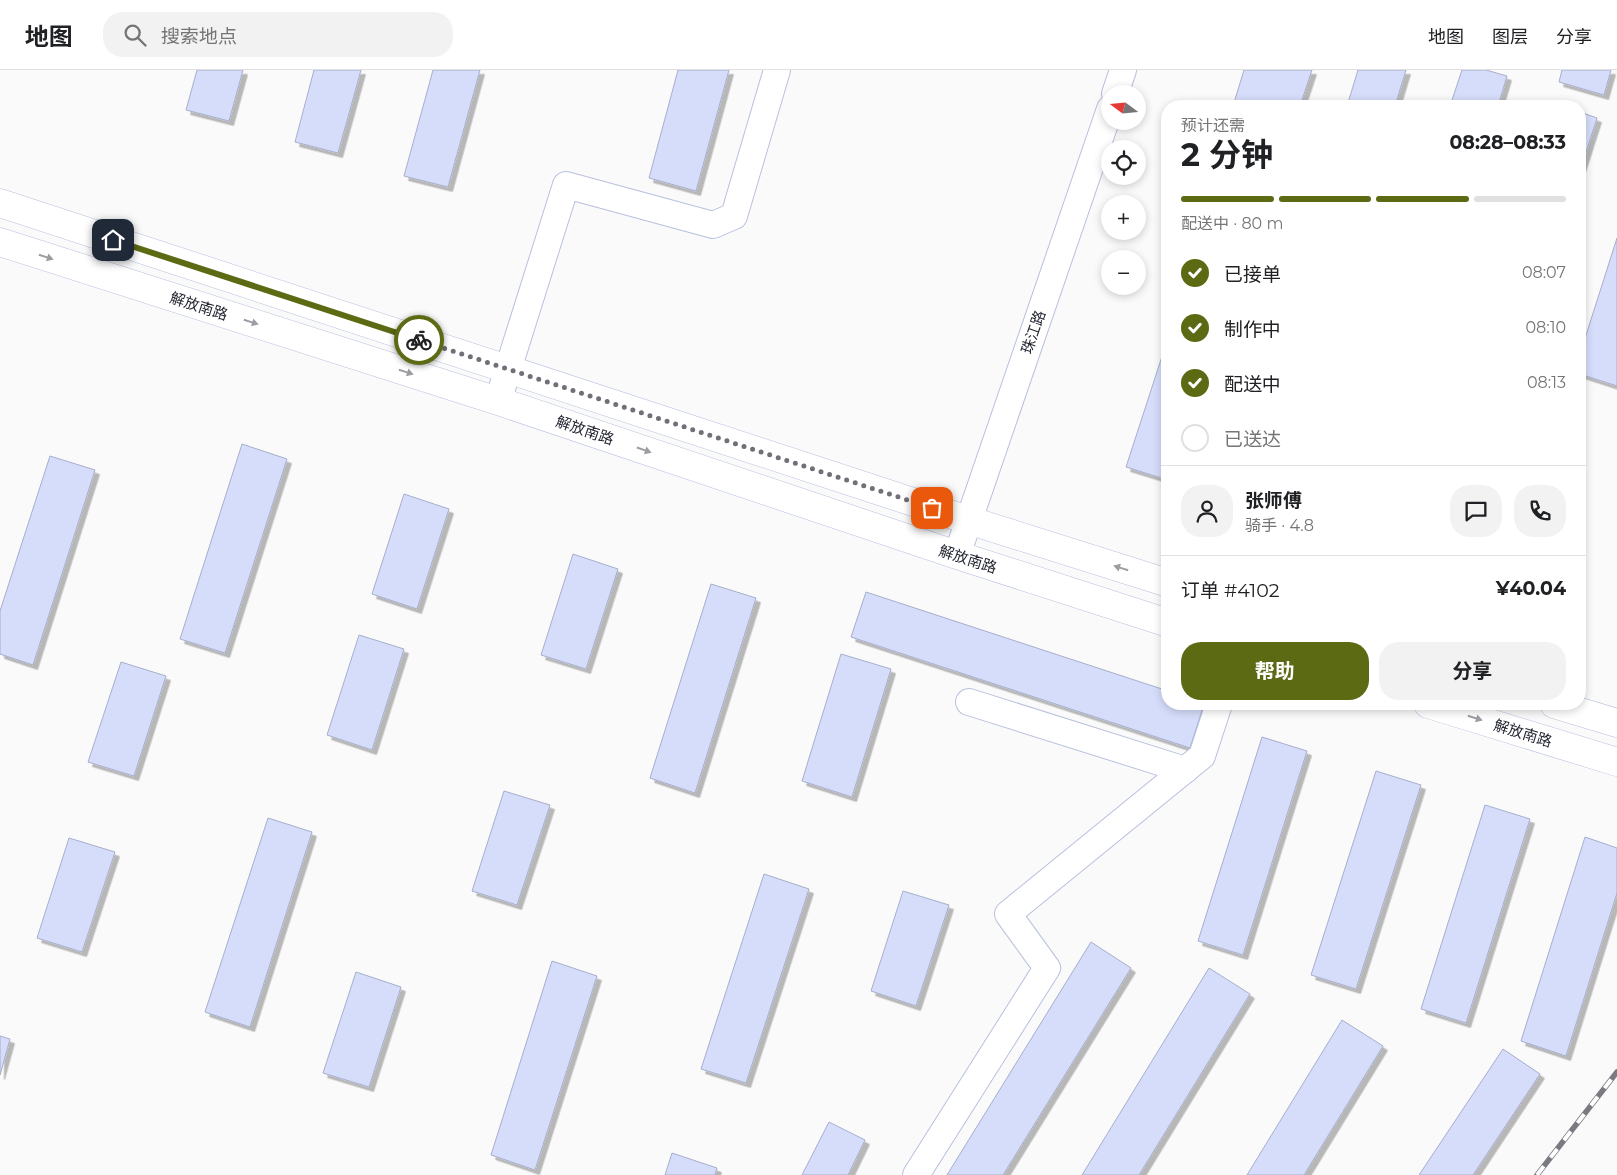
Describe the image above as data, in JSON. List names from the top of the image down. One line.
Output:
{"streets":{"main road":["解放南路"],"street":["珠江路"]},"crossings":[["解放南路","珠江路"]],"north":"left","page":{"header":"地图","search":"搜索地点","nav":["地图","图层","分享"],"map_buttons":["+","−"],"heading":["2 分钟","预计还需","08:28–08:33"],"panel":["张师傅","骑手 · 4.8","订单 #4102","¥40.04"],"bar":"配送中 · 80 m","list":[["已接单","08:07"],["制作中","08:10"],["配送中","08:13"],"已送达"],"buttons":["帮助","分享"]}}
